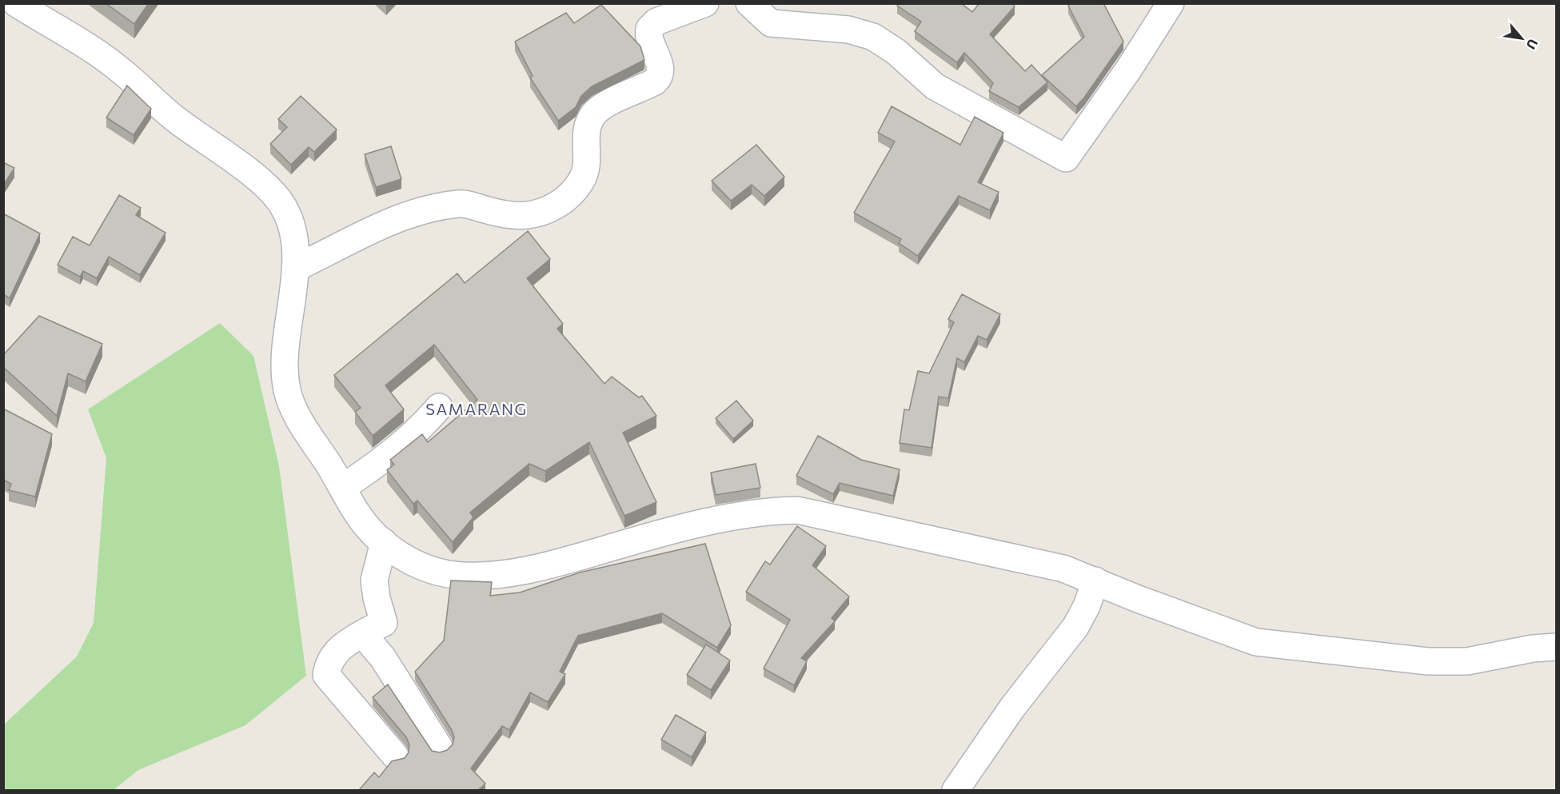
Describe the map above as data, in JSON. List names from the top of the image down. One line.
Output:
{"districts":["SAMARANG"],"north":"bottom right"}
